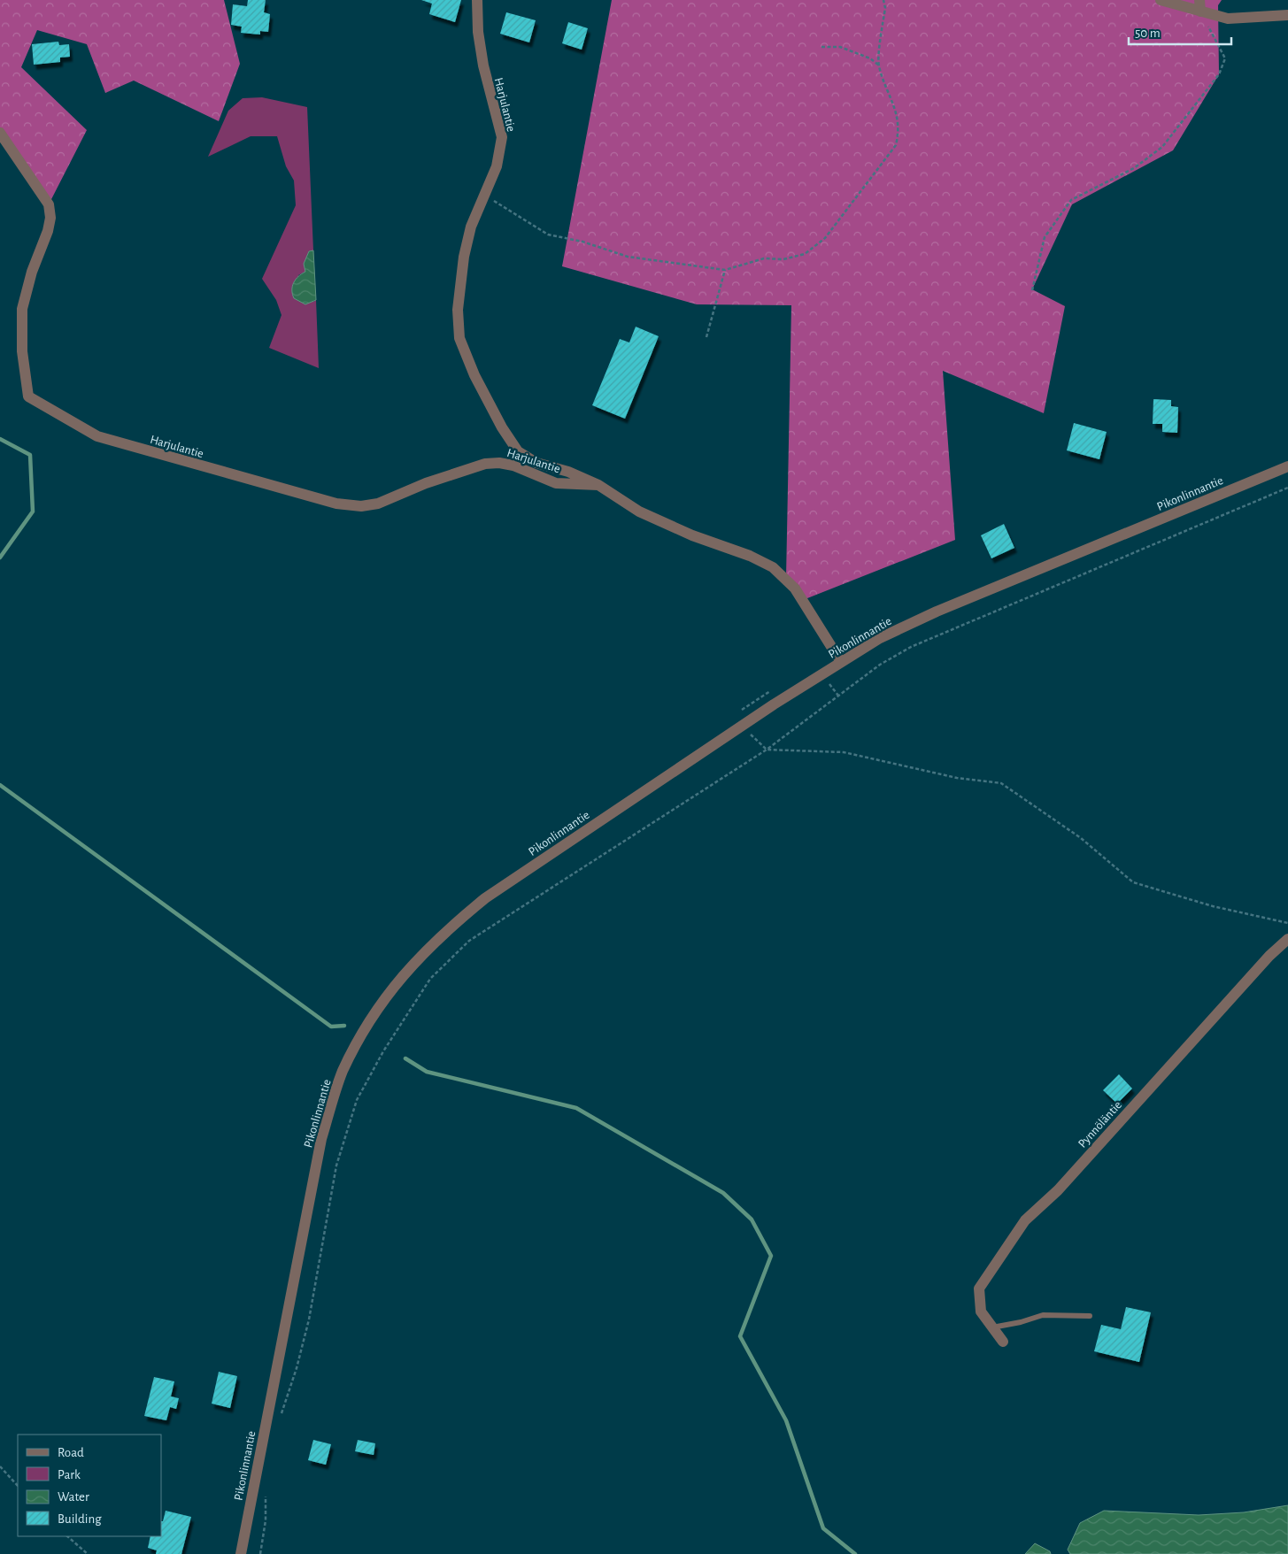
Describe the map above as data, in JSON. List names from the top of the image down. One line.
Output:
{"streets":{"street":["Harjulantie","Pikonlinnantie","Pynnöläntie"]},"crossings":[["Harjulantie","Pikonlinnantie"]],"legend":["Road","Park","Water","Building"],"scale_bar":"50 m"}
